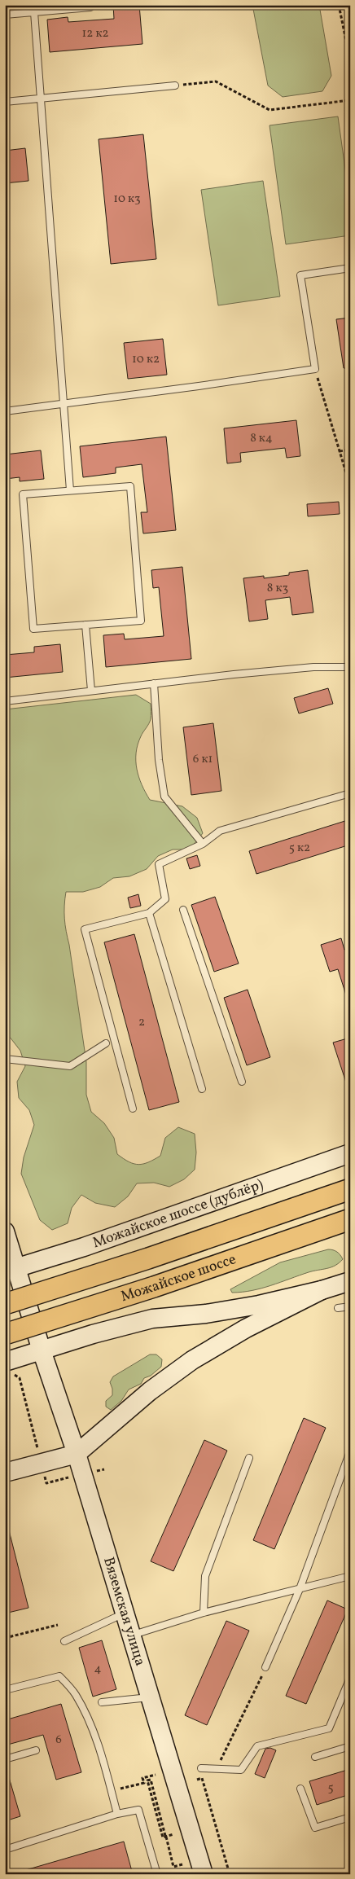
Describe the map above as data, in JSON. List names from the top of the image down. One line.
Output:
{"streets":{"main road":["Можайское шоссе (дублёр)","Можайское шоссе","Вяземская улица"]},"crossings":[["Можайское шоссе (дублёр)","Вяземская улица"]],"house_numbers":["12 к2","10 к3","10 к2","8 к4","8 к3","6 к1","5 к2","2","4","6","5"]}
